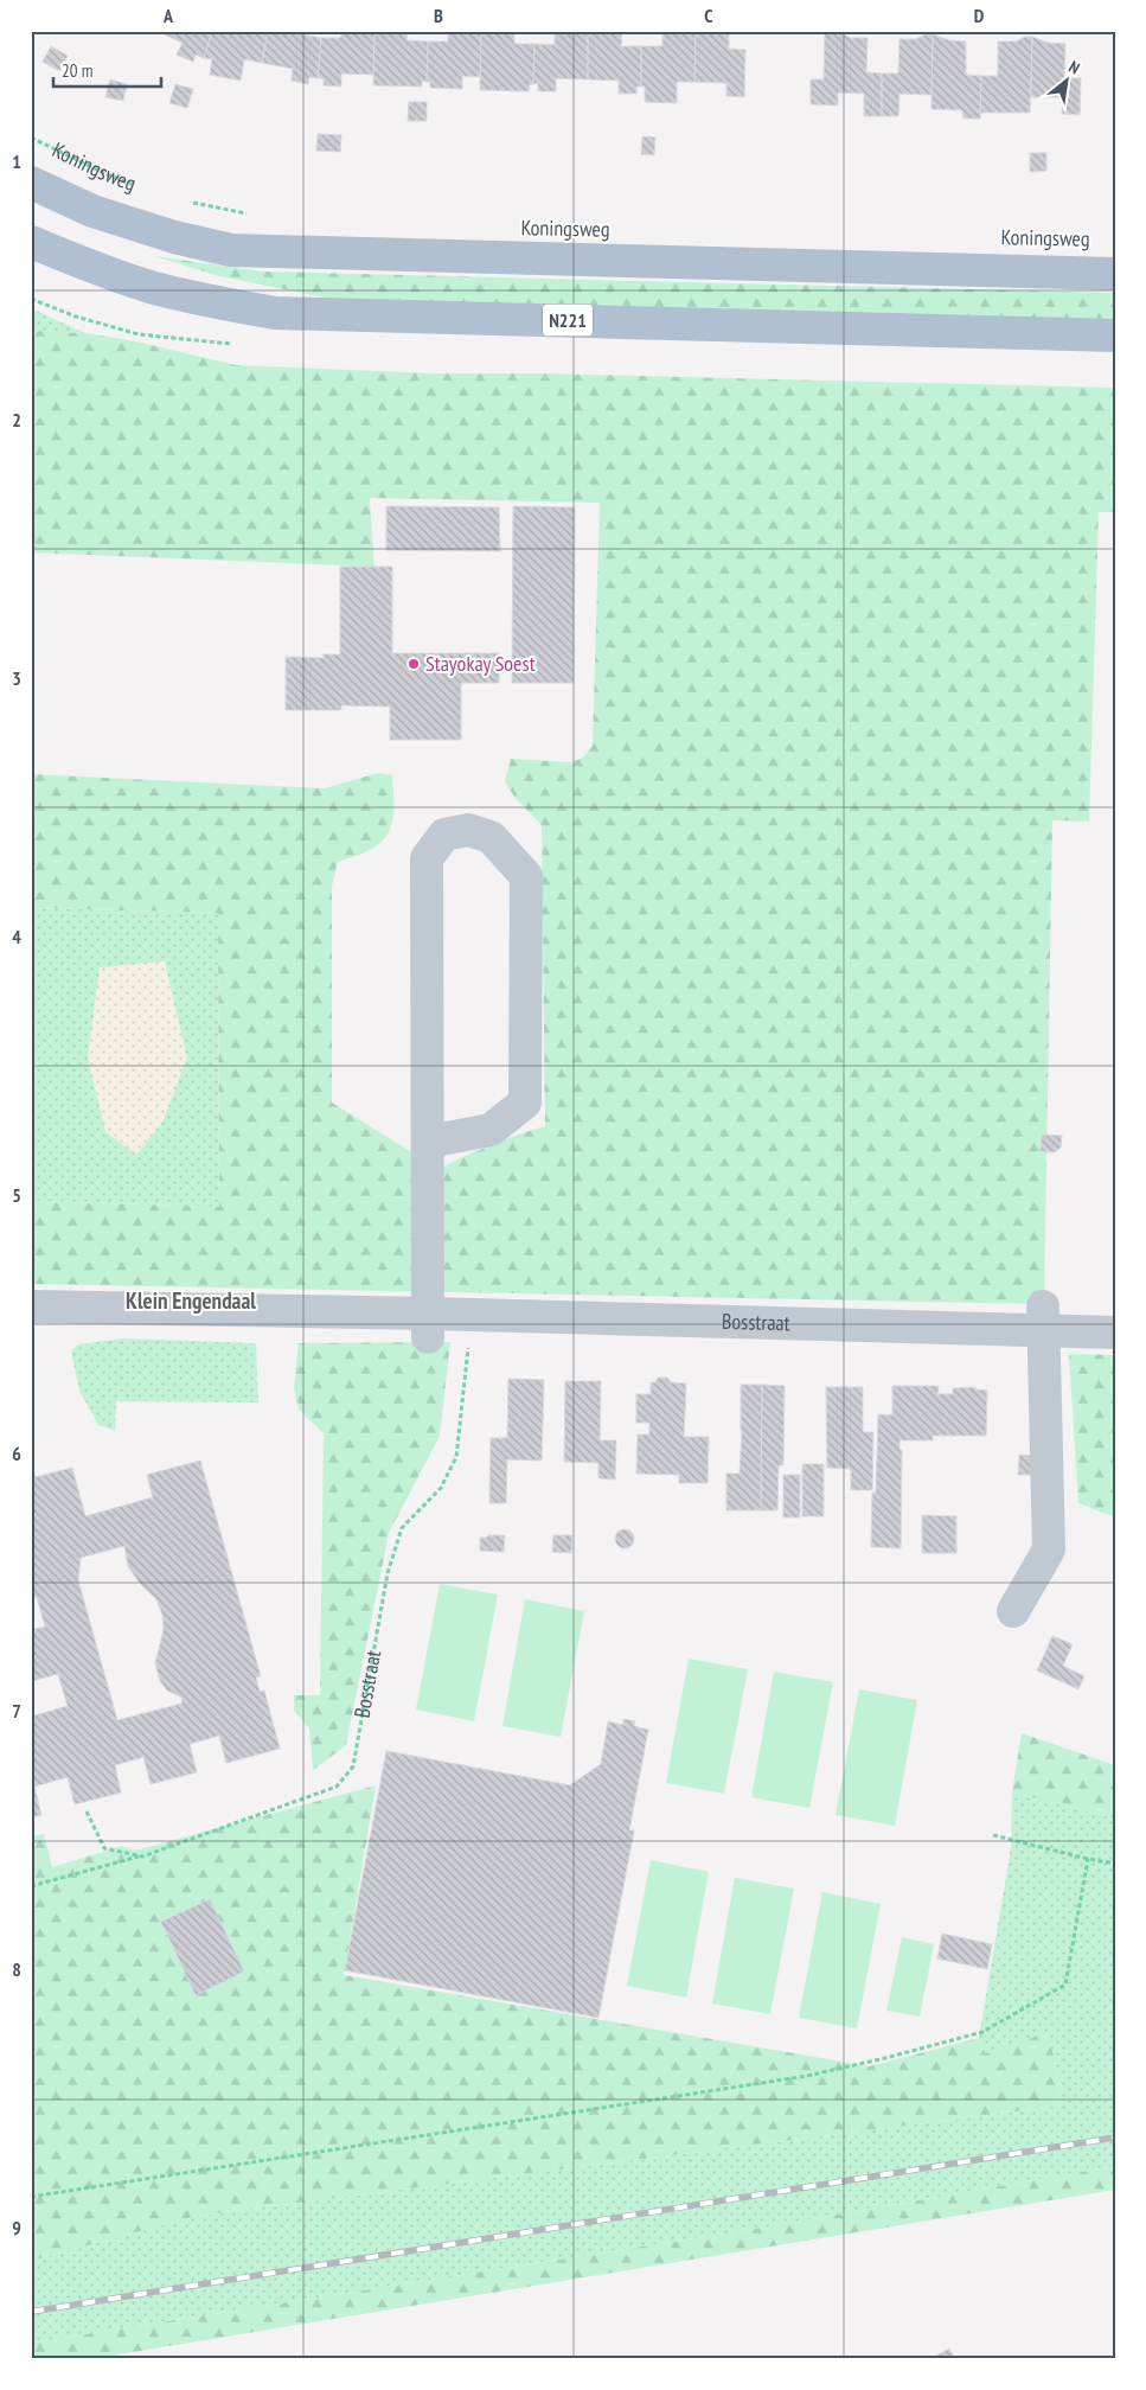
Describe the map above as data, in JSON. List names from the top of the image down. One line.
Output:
{"streets":{"main road":["Koningsweg","N221"],"street":["Bosstraat"]},"districts":["Klein Engendaal"],"places":["Stayokay Soest"],"scale_bar":"20 m","north":"top right","grid":{"columns":["A","B","C","D"],"rows":["1","2","3","4","5","6","7","8","9"]}}
